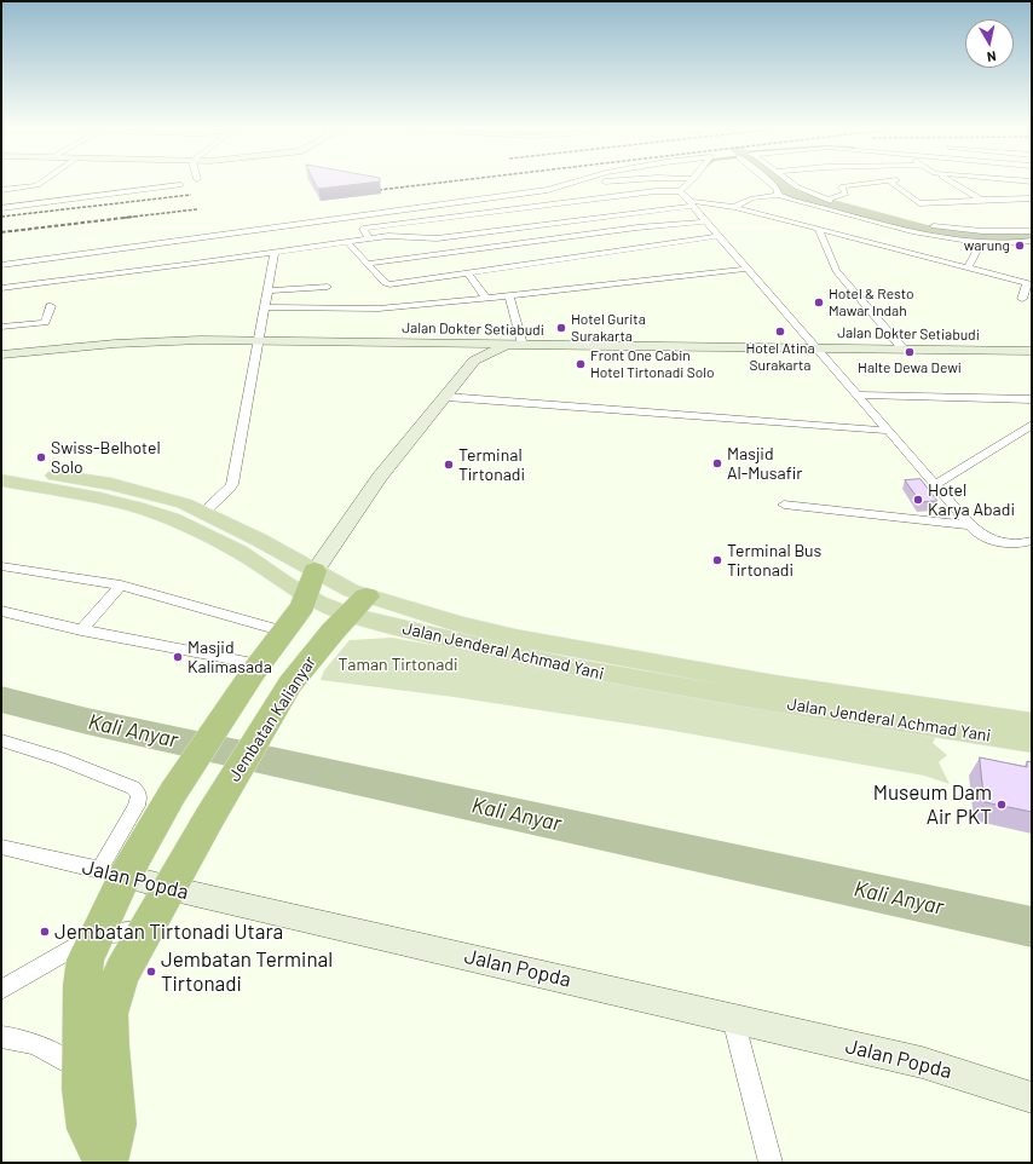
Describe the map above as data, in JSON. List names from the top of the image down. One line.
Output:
{"streets":{"highway":["Jembatan Kalianyar"],"main road":["Jalan Jenderal Achmad Yani"],"street":["Jalan Dokter Setiabudi","Jalan Popda"]},"crossings":[["Jalan Jenderal Achmad Yani","Jembatan Kalianyar"],["Jembatan Kalianyar","Jalan Popda"]],"water":["Kali Anyar"],"parks":["Taman Tirtonadi"],"places":["warung","Hotel & Resto Mawar Indah","Hotel Gurita Surakarta","Hotel Atina Surakarta","Halte Dewa Dewi","Front One Cabin Hotel Tirtonadi Solo","Swiss-Belhotel Solo","Masjid Al-Musafir","Terminal Tirtonadi","Hotel Karya Abadi","Terminal Bus Tirtonadi","Masjid Kalimasada","Museum Dam Air PKT","Jembatan Tirtonadi Utara","Jembatan Terminal Tirtonadi"],"north":"bottom"}
